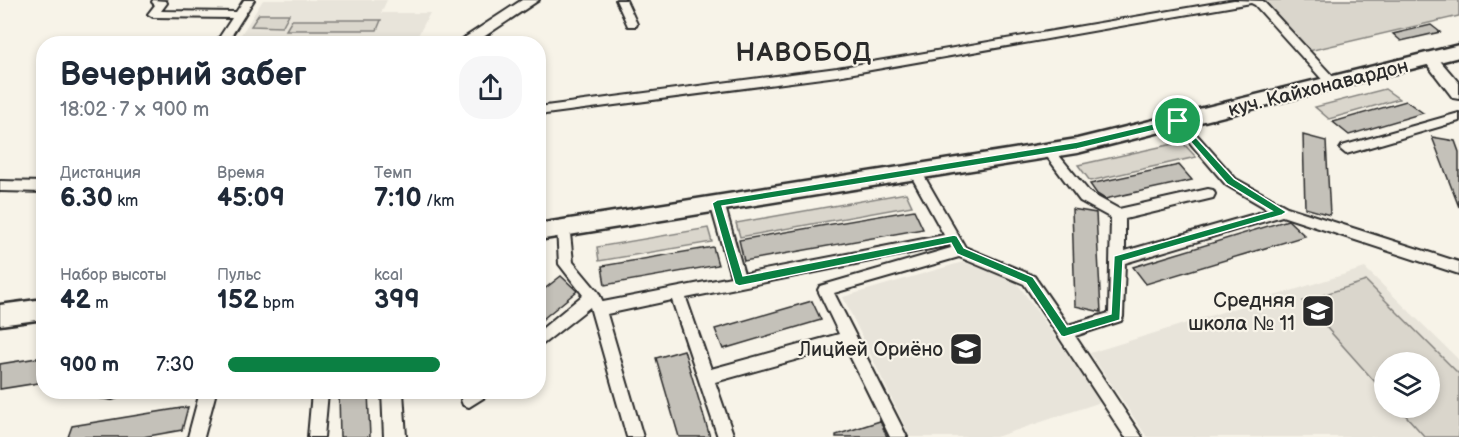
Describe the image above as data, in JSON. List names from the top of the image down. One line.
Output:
{"streets":{"main road":["куч. Кайхонавардон"]},"districts":["НАВОБОД"],"places":{"school or university":["Средняя школа № 11","Лицйей Ориёно"]},"page":{"heading":["Вечерний забег","18:02 · 7 × 900 m"],"stats":[["Дистанция","6.30 km"],["Время","45:09"],["Темп","7:10 /km"],["Набор высоты","42 m"],["Пульс","152 bpm"],["kcal","399"]],"list":[{"name":"900 m","note":"7:30"}]}}
